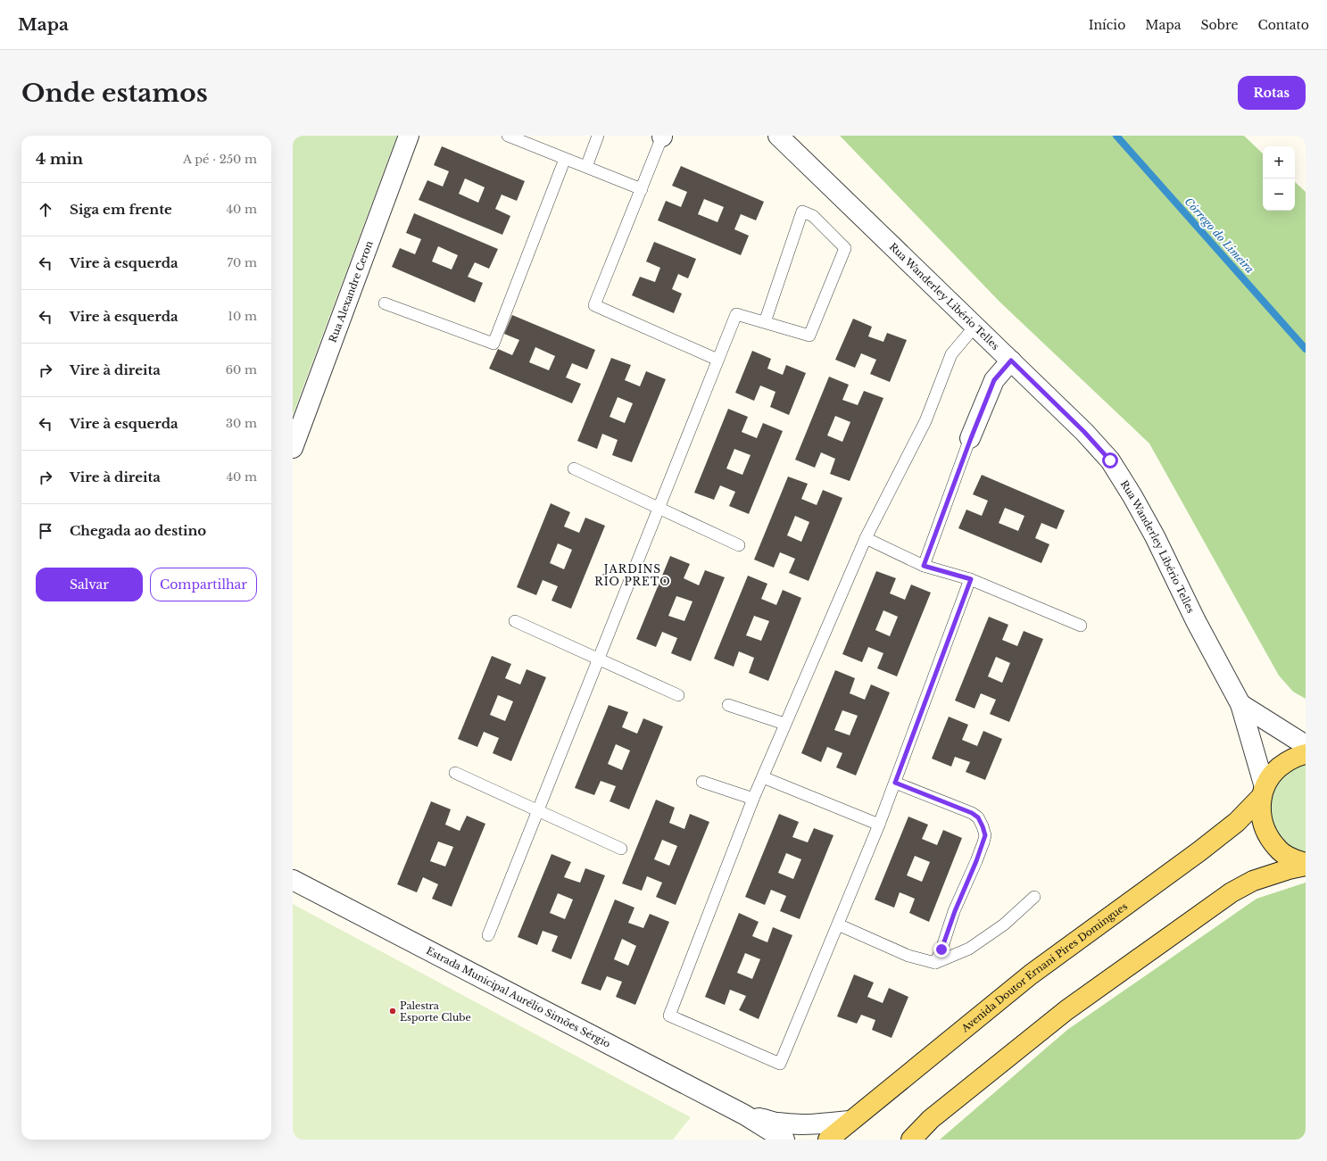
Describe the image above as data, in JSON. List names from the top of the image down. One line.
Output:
{"streets":{"main road":["Avenida Doutor Ernani Pires Domingues"],"street":["Rua Alexandre Ceron","Rua Wanderley Libério Telles","Estrada Municipal Aurélio Simões Sérgio"]},"crossings":[["Rua Wanderley Libério Telles","Avenida Doutor Ernani Pires Domingues"],["Avenida Doutor Ernani Pires Domingues","Estrada Municipal Aurélio Simões Sérgio"]],"districts":["JARDINS RIO PRETO"],"water":["Córrego do Limeira"],"places":["Palestra Esporte Clube"],"page":{"header":"Mapa","nav":["Início","Mapa","Sobre","Contato"],"buttons":["Rotas",["Salvar","Compartilhar"]],"title":"Onde estamos","heading":["4 min","A pé · 250 m"],"map_buttons":["+","−"],"list":[["Siga em frente","40 m"],["Vire à esquerda","70 m"],["Vire à esquerda","10 m"],["Vire à direita","60 m"],["Vire à esquerda","30 m"],["Vire à direita","40 m"],"Chegada ao destino"]}}
